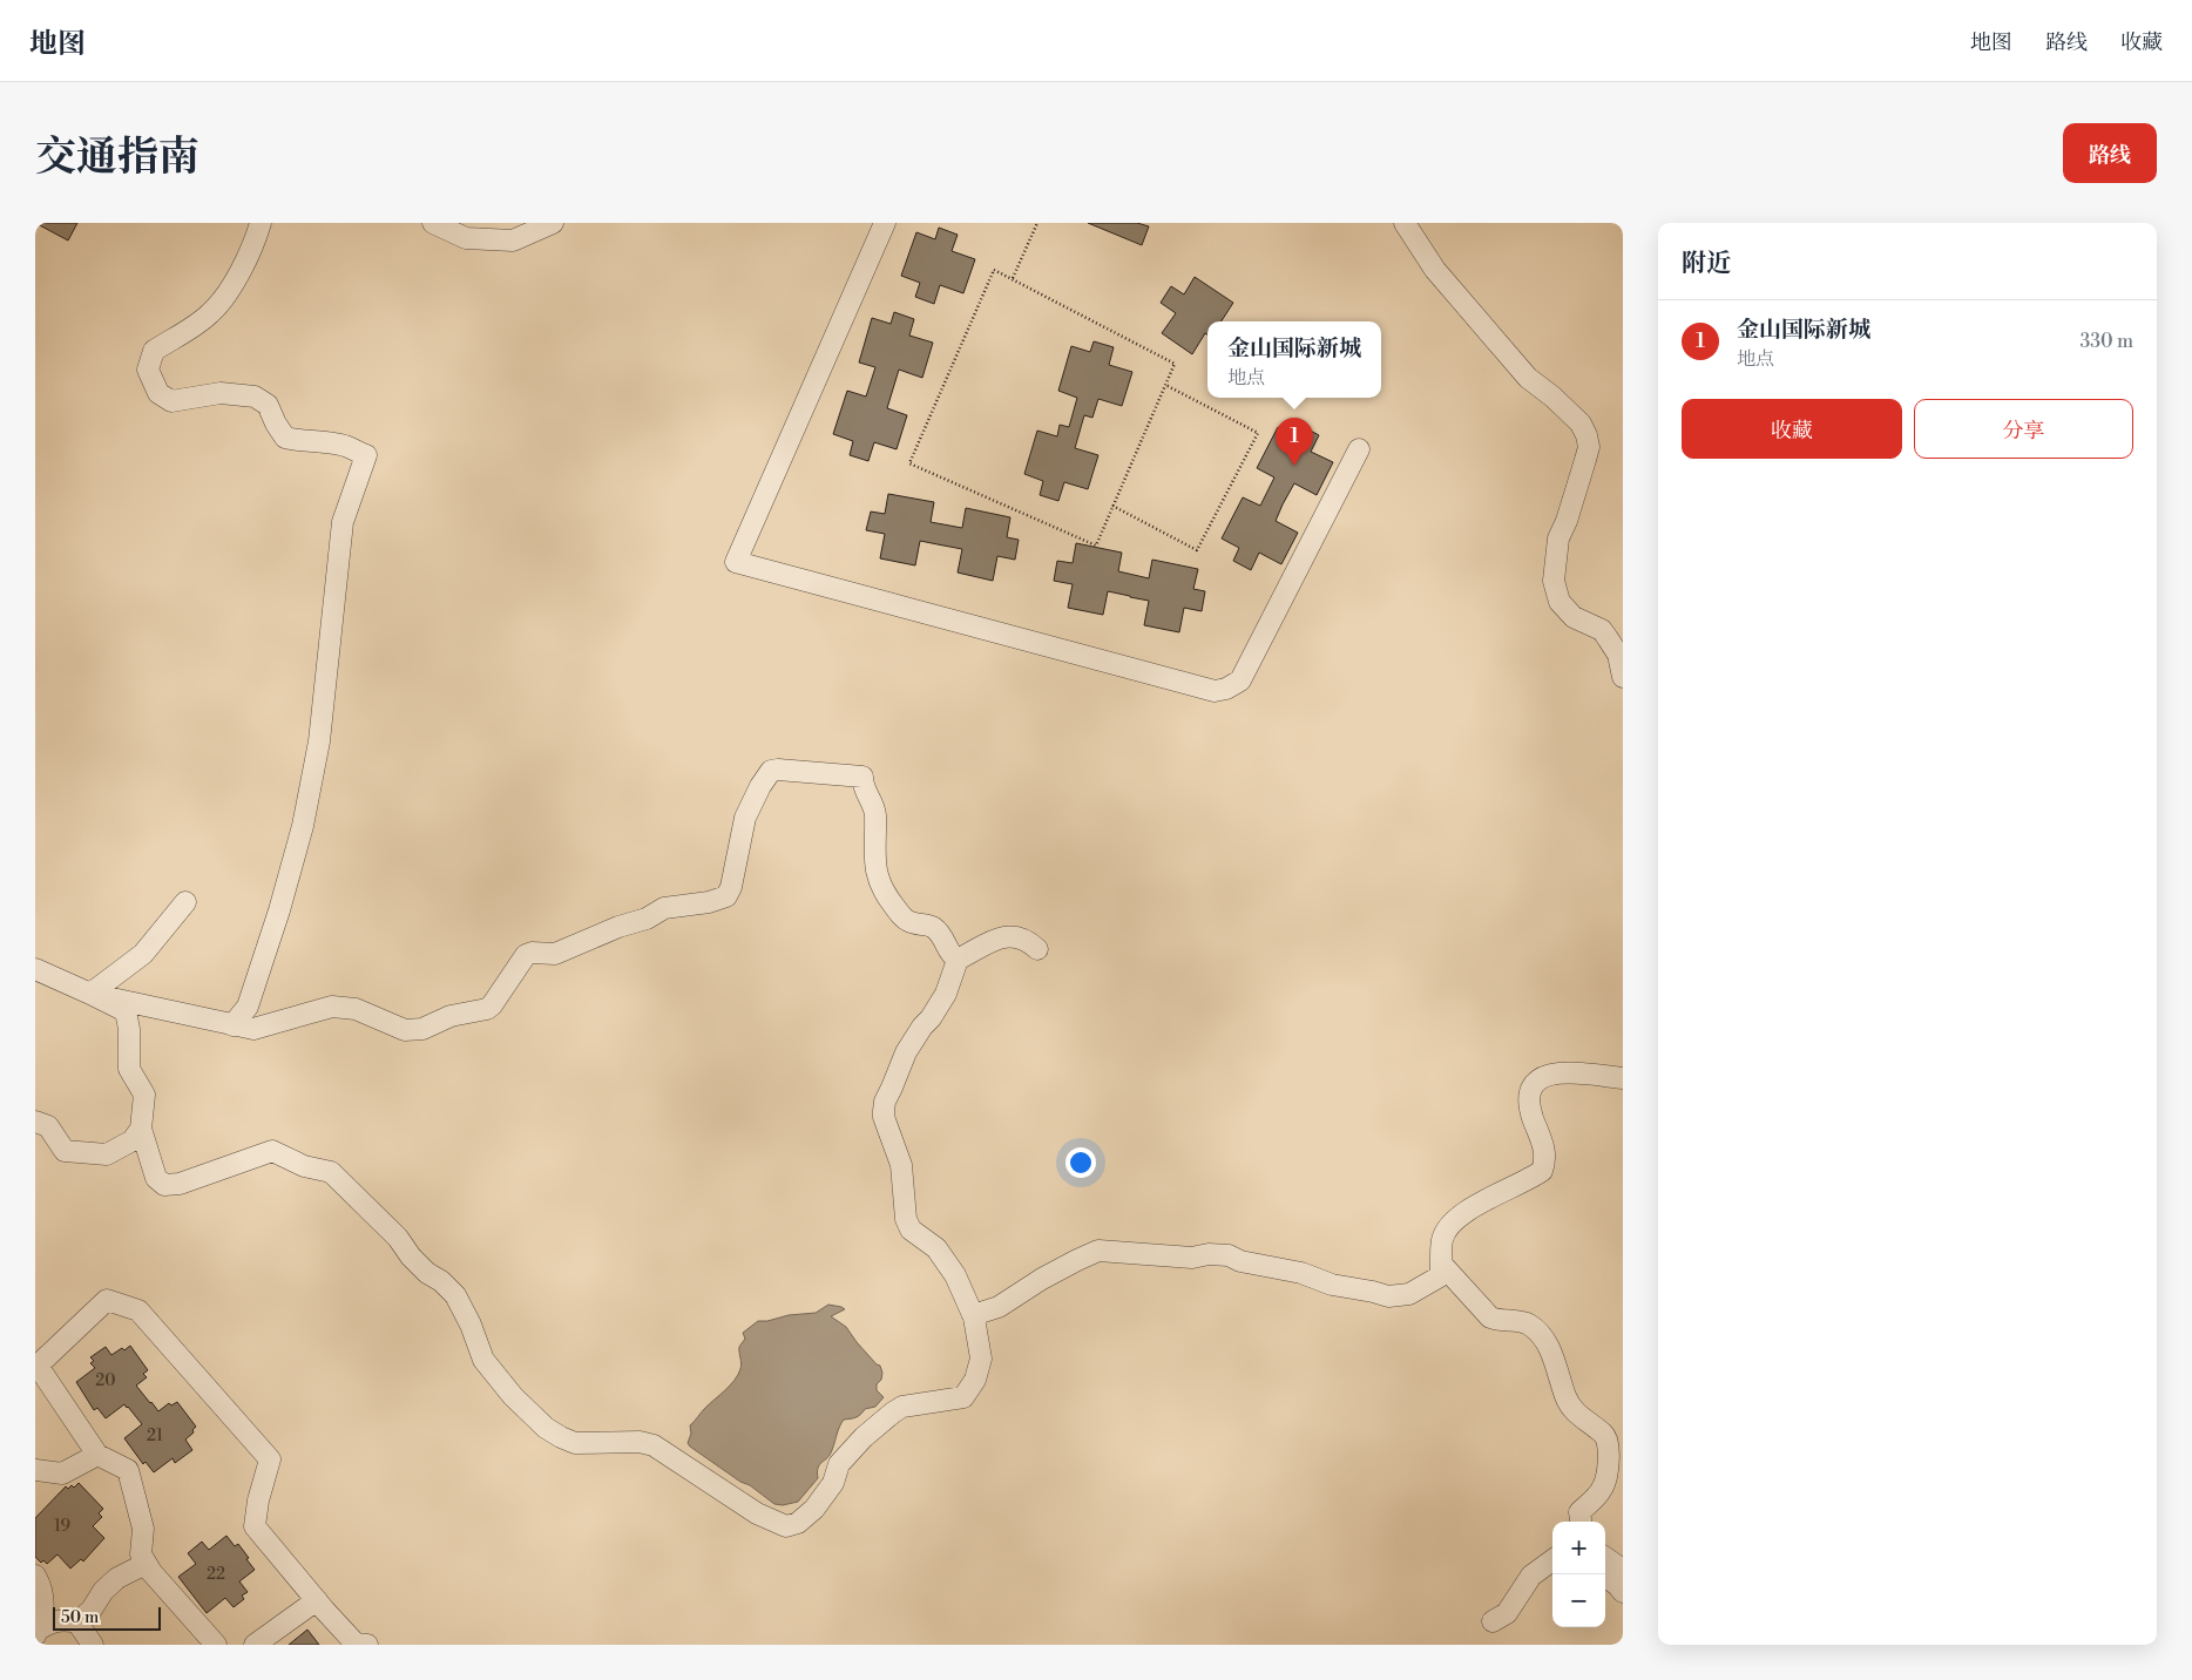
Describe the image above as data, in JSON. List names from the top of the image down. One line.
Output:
{"house_numbers":["20","21","19","22"],"scale_bar":"50 m","page":{"header":"地图","nav":["地图","路线","收藏"],"title":"交通指南","buttons":["路线",["收藏","分享"]],"heading":"附近","list":[{"mark":"1","name":"金山国际新城","note":"地点","value":"330 m"}],"popup":["金山国际新城","地点"],"pins":"1","map_buttons":["+","−"],"scale":"50 m"}}
